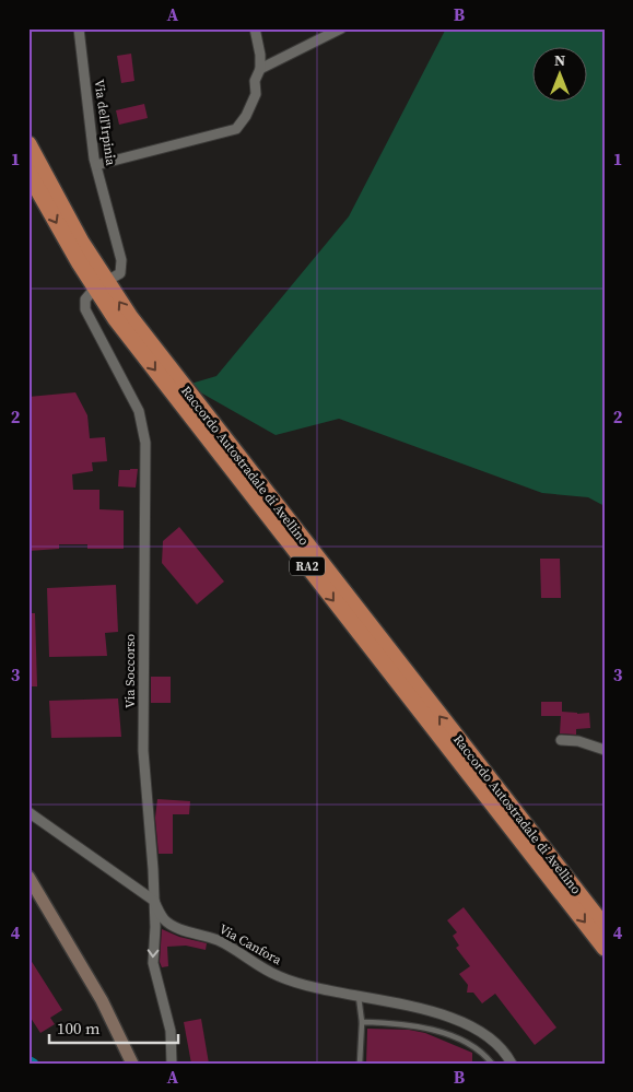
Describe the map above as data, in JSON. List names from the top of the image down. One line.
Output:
{"streets":{"highway":["Raccordo Autostradale di Avellino","RA2"],"street":["Via dell'Irpinia","Via Soccorso","Via Canfora"]},"crossings":[["Via Soccorso","Via Canfora"]],"scale_bar":"100 m","north":"top","grid":{"columns":["A","B"],"rows":["1","2","3","4"]}}
